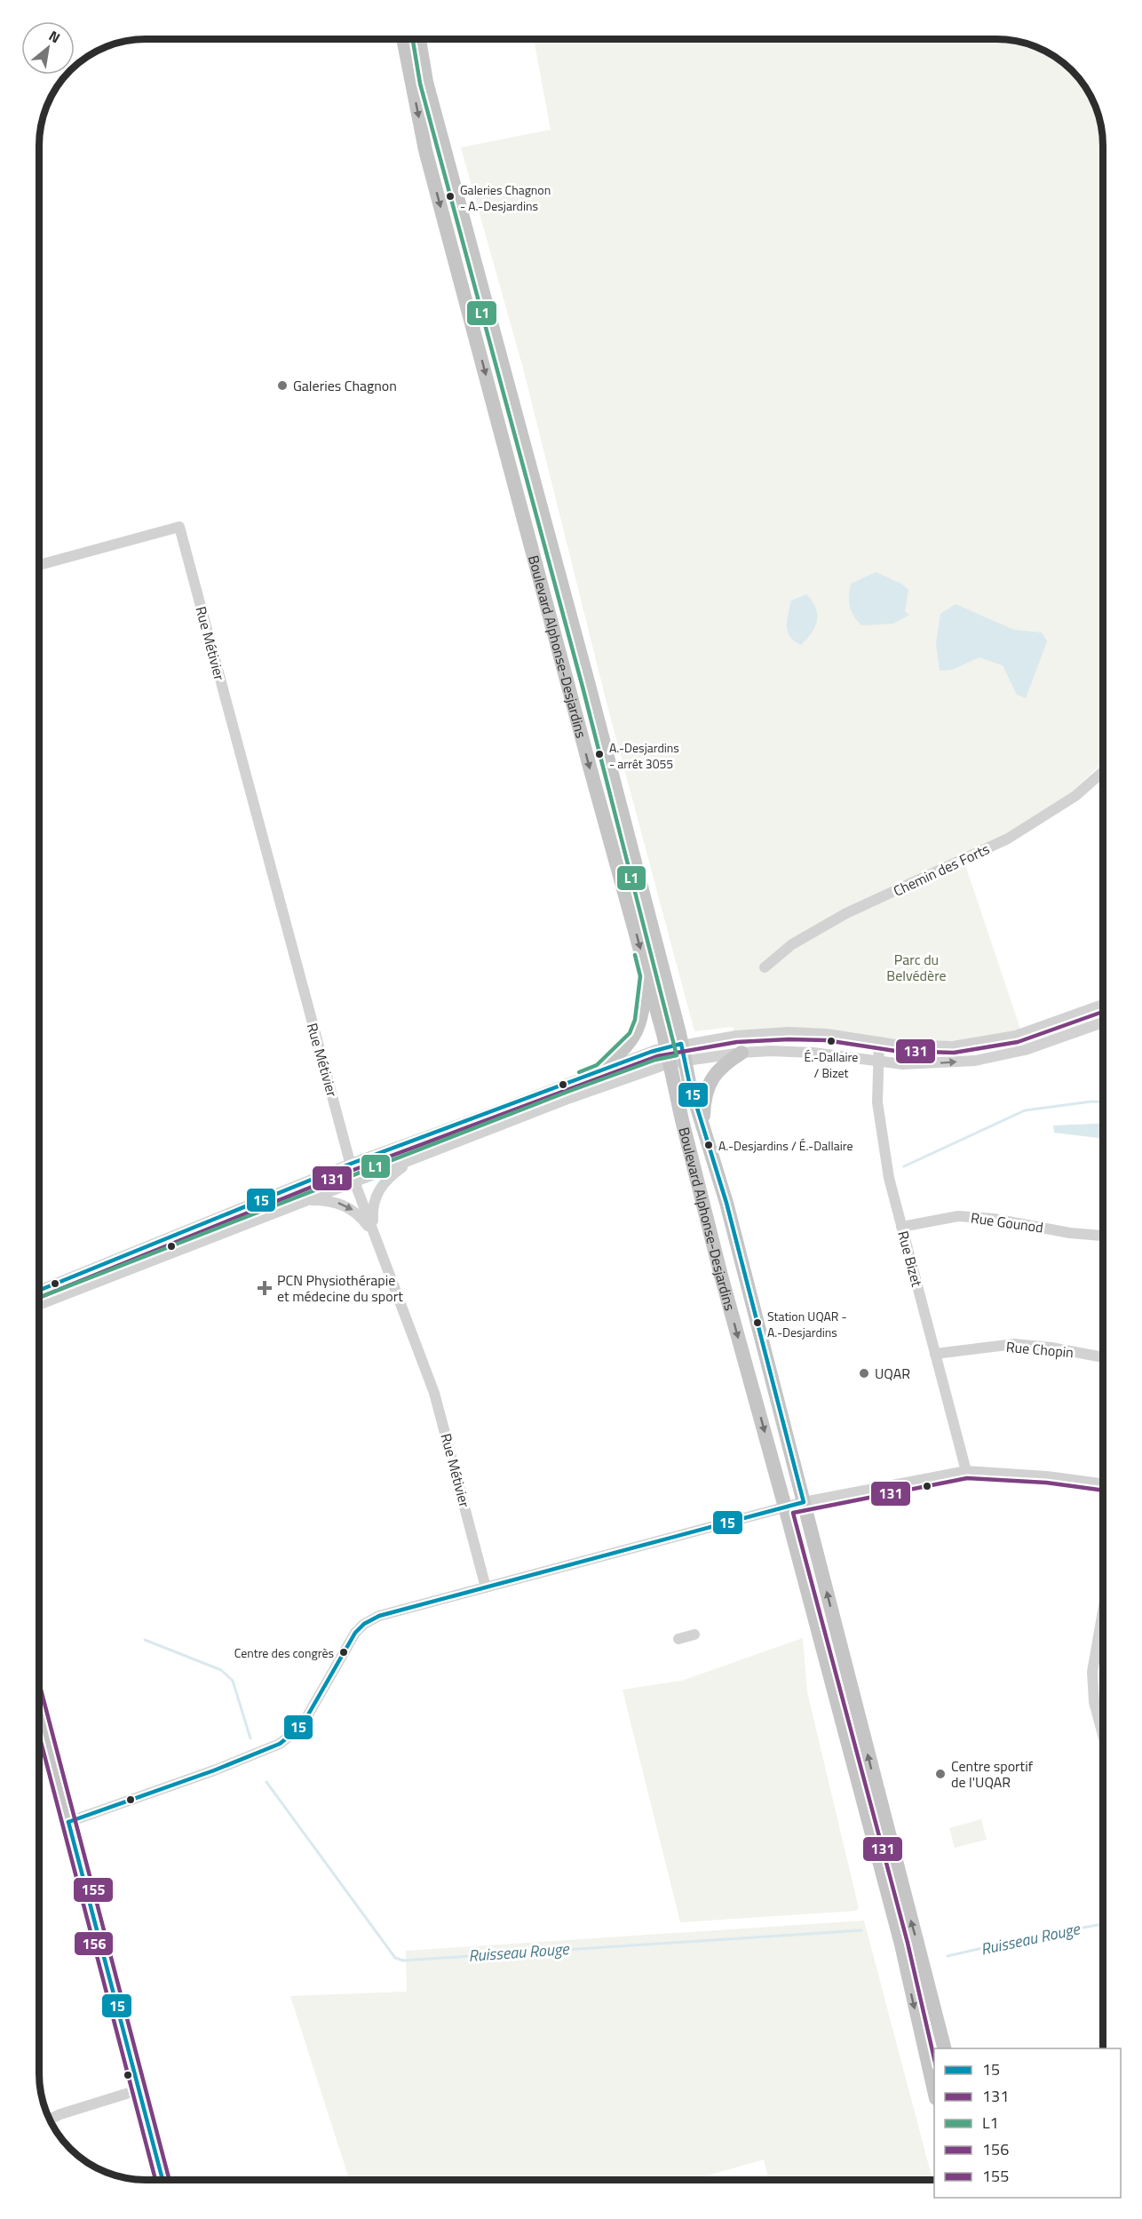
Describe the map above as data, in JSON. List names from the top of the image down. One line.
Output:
{"streets":{"main road":["Boulevard Alphonse-Desjardins"],"street":["Rue Métivier","Chemin des Forts","Rue Gounod","Rue Bizet","Rue Chopin"]},"crossings":[["Rue Gounod","Rue Bizet"],["Rue Bizet","Rue Chopin"]],"water":["Ruisseau Rouge"],"parks":["Parc du Belvédère"],"places":{"other":["Galeries Chagnon - A.-Desjardins","Galeries Chagnon","A.-Desjardins - arrêt 3055","É.-Dallaire / Bizet","A.-Desjardins / É.-Dallaire","Station UQAR - A.-Desjardins","UQAR","Centre des congrès","Centre sportif de l'UQAR"],"health":["PCN Physiothérapie et médecine du sport"]},"lines":["transit line L1","transit line 131","transit line 15","transit line 155","transit line 156"],"legend":["15","131","L1","156","155"],"north":"top right"}
